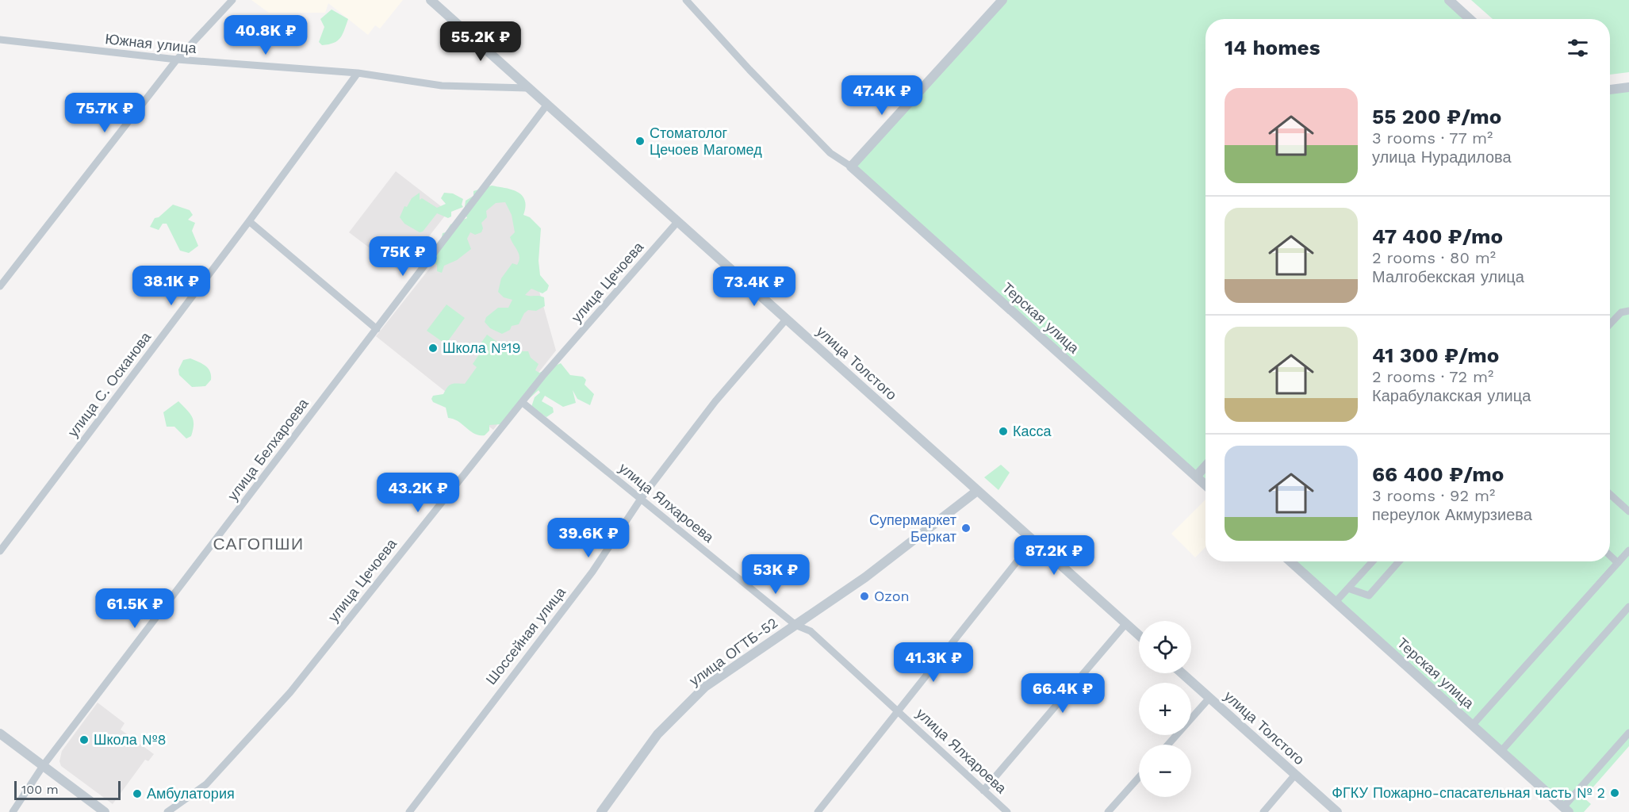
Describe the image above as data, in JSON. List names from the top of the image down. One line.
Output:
{"streets":{"street":["Южная улица","улица Цечоева","Терская улица","улица Толстого","улица С. Осканова","улица Белхароева","улица Ялхароева","Шоссейная улица","улица ОГТБ-52"]},"crossings":[["Южная улица","улица С. Осканова"],["улица Цечоева","улица Толстого"],["улица Цечоева","улица Ялхароева"],["улица Толстого","улица Белхароева"],["улица Толстого","Шоссейная улица"],["улица Толстого","улица ОГТБ-52"],["улица Ялхароева","Шоссейная улица"],["улица Ялхароева","улица ОГТБ-52"]],"districts":["САГОПШИ"],"places":["Стоматолог Цечоев Магомед","Школа №19","Касса","Супермаркет Беркат","Ozon","Школа №8","ФГКУ Пожарно-спасательная часть № 2","Амбулатория"],"scale_bar":"100 m","page":{"price":["40.8K ₽","55.2K ₽","47.4K ₽","75.7K ₽","75K ₽","38.1K ₽","73.4K ₽","43.2K ₽","39.6K ₽","87.2K ₽","53K ₽","61.5K ₽","41.3K ₽","66.4K ₽"],"heading":"14 homes","list":[{"name":"55 200 ₽/mo","note":"3 rooms · 77 m² · улица Нурадилова"},{"name":"47 400 ₽/mo","note":"2 rooms · 80 m² · Малгобекская улица"},{"name":"41 300 ₽/mo","note":"2 rooms · 72 m² · Карабулакская улица"},{"name":"66 400 ₽/mo","note":"3 rooms · 92 m² · переулок Акмурзиева"}],"map_buttons":["+","−"],"scale":"100 m"}}
